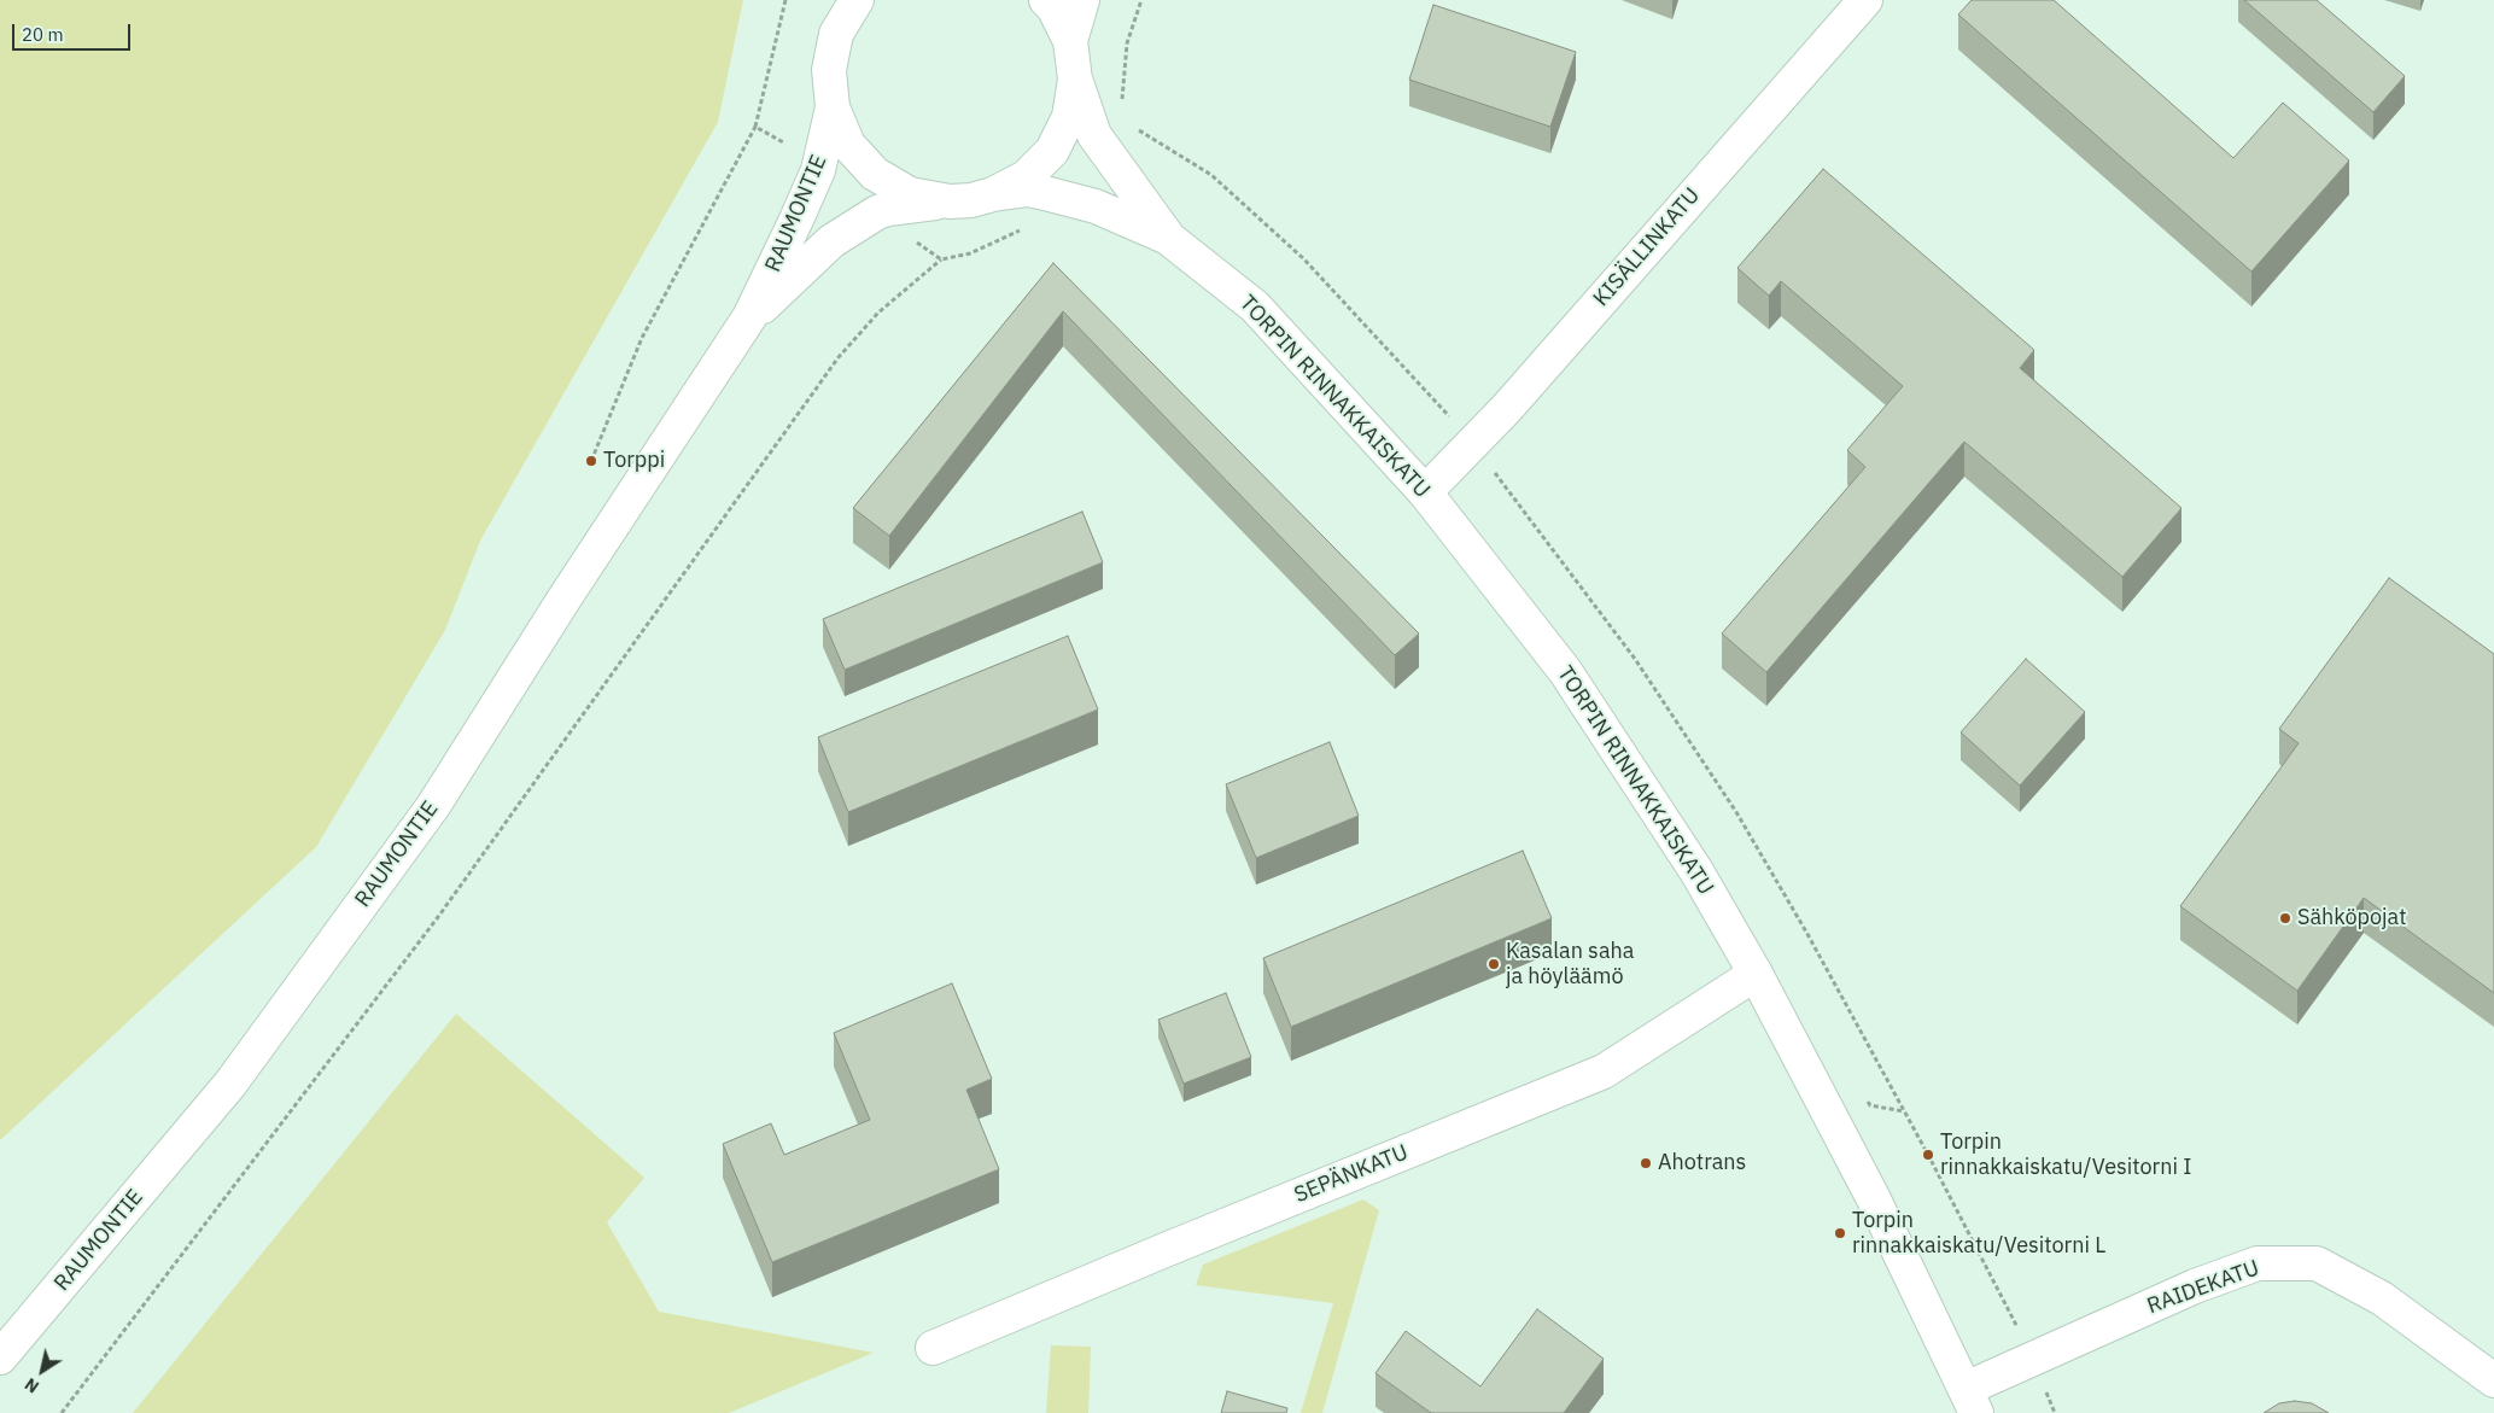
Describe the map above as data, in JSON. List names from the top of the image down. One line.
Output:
{"streets":{"street":["RAUMONTIE","KISÄLLINKATU","TORPIN RINNAKKAISKATU","SEPÄNKATU","RAIDEKATU"]},"crossings":[["RAUMONTIE","TORPIN RINNAKKAISKATU"],["KISÄLLINKATU","TORPIN RINNAKKAISKATU"],["TORPIN RINNAKKAISKATU","SEPÄNKATU"],["TORPIN RINNAKKAISKATU","RAIDEKATU"]],"places":["Torppi","Sähköpojat","Kasalan saha ja höyläämö","Torpin rinnakkaiskatu/Vesitorni I","Ahotrans","Torpin rinnakkaiskatu/Vesitorni L"],"scale_bar":"20 m","north":"bottom left"}
